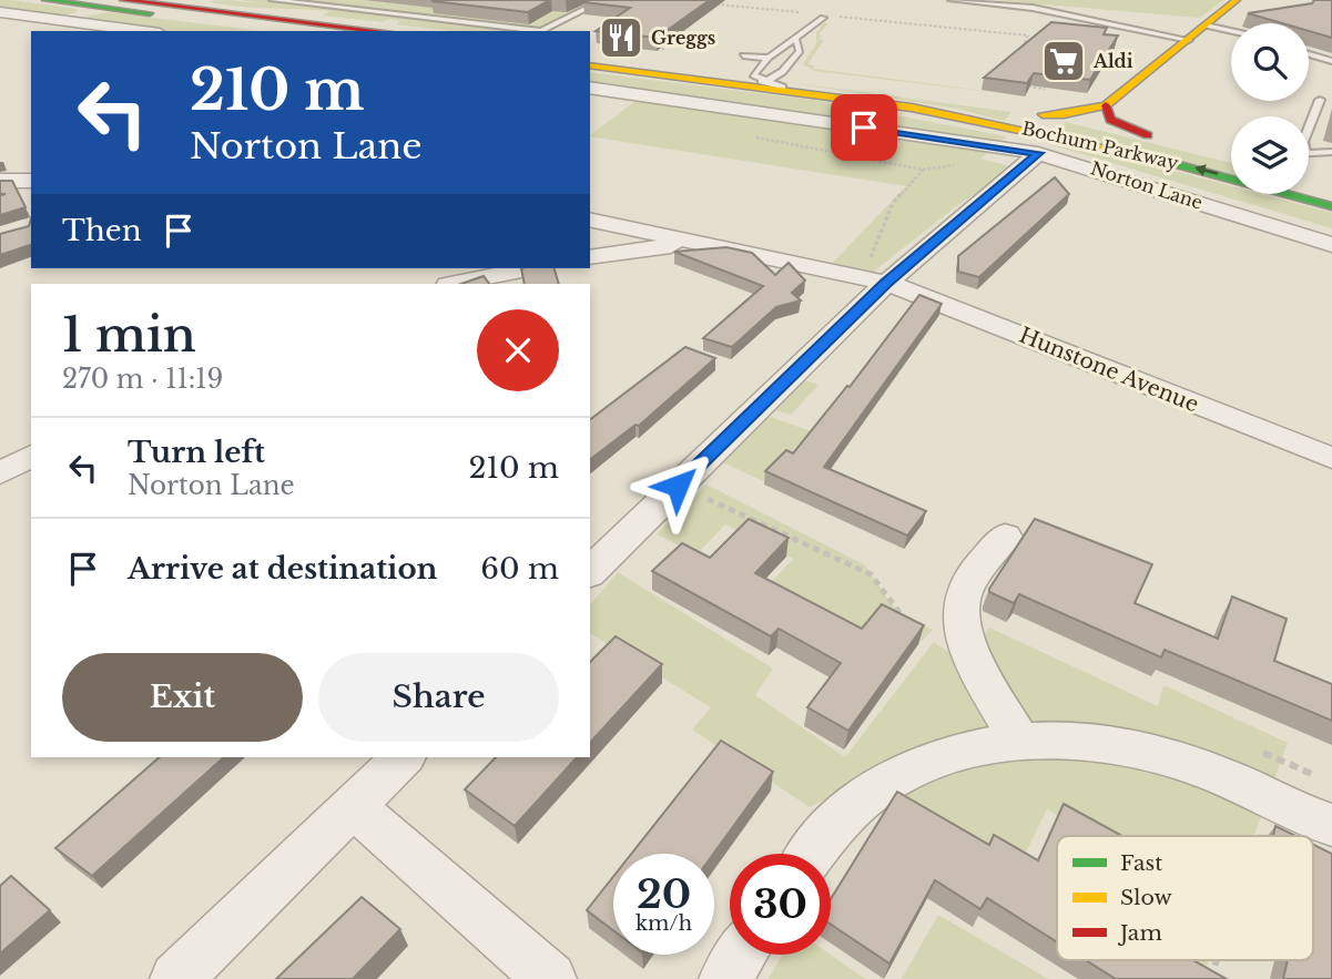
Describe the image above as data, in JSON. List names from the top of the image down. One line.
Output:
{"streets":{"main road":["Bochum Parkway"],"street":["Norton Lane","Hunstone Avenue"]},"places":{"restaurant":["Greggs"],"supermarket":["Aldi"]},"legend":["Fast","Slow","Jam"],"page":{"turn":["210 m","Norton Lane"],"then":"Then","heading":["1 min","270 m · 11:19"],"list":[{"name":"Turn left","note":"Norton Lane","value":"210 m"},{"name":"Arrive at destination","value":"60 m"}],"buttons":["Exit","Share"],"speed":"20 km/h","limit":"30"}}
